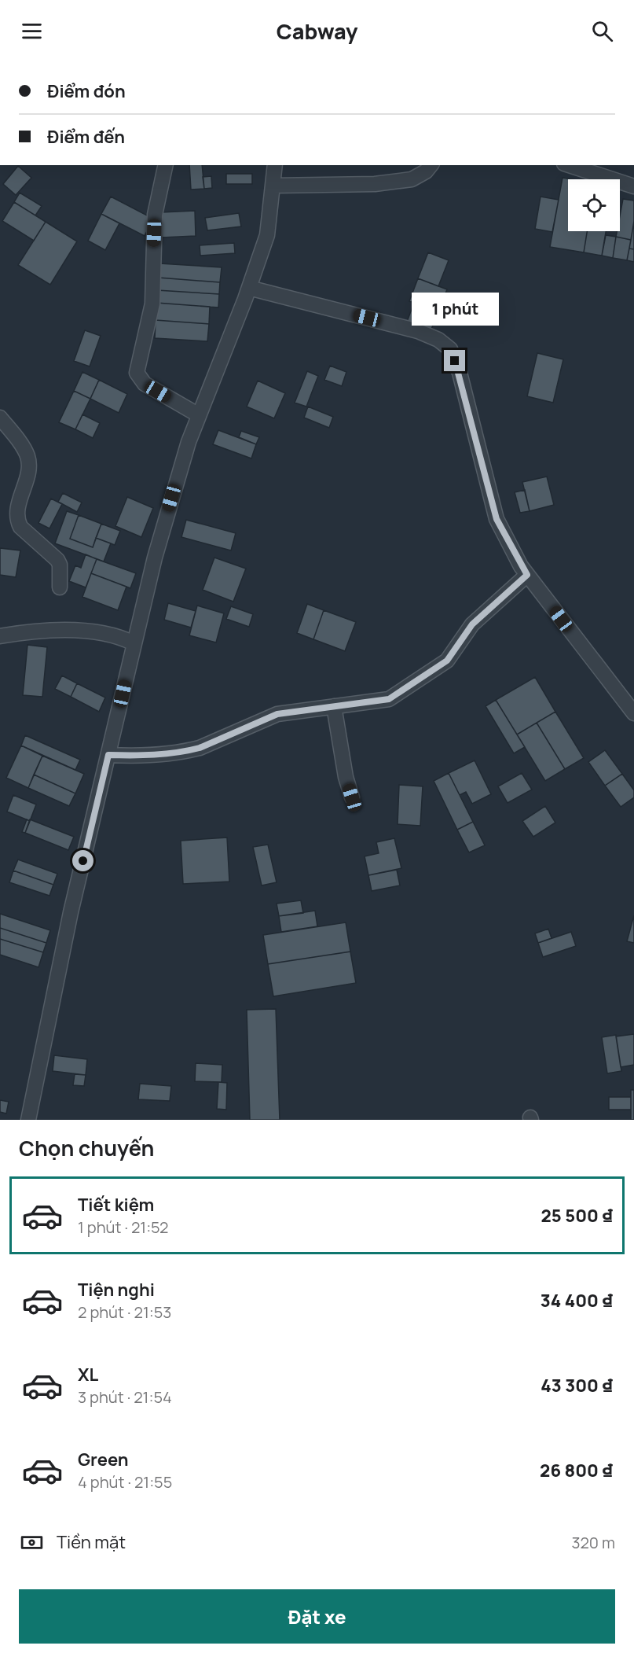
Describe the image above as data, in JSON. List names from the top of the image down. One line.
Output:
{"page":{"header":"Cabway","banner":["Điểm đón","Điểm đến"],"bubble":"1 phút","heading":"Chọn chuyến","list":[{"name":"Tiết kiệm","note":"1 phút · 21:52","value":"25 500 ₫"},{"name":"Tiện nghi","note":"2 phút · 21:53","value":"34 400 ₫"},{"name":"XL","note":"3 phút · 21:54","value":"43 300 ₫"},{"name":"Green","note":"4 phút · 21:55","value":"26 800 ₫"}],"pay":["Tiền mặt","320 m"],"buttons":"Đặt xe"}}
